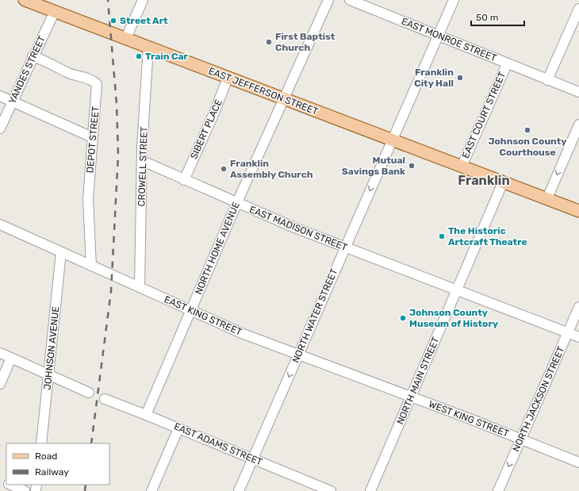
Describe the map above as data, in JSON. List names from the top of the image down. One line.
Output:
{"streets":{"main road":["EAST JEFFERSON STREET"],"street":["EAST MONROE STREET","YANDES STREET","EAST COURT STREET","SIBERT PLACE","DEPOT STREET","CROWELL STREET","EAST MADISON STREET","NORTH HOME AVENUE","EAST KING STREET","NORTH WATER STREET","JOHNSON AVENUE","NORTH MAIN STREET","NORTH JACKSON STREET","WEST KING STREET","EAST ADAMS STREET"]},"crossings":[["EAST MONROE STREET","EAST COURT STREET"],["EAST MONROE STREET","NORTH WATER STREET"],["YANDES STREET","EAST JEFFERSON STREET"],["YANDES STREET","DEPOT STREET"],["EAST JEFFERSON STREET","EAST COURT STREET"],["EAST JEFFERSON STREET","SIBERT PLACE"],["EAST JEFFERSON STREET","CROWELL STREET"],["EAST JEFFERSON STREET","NORTH HOME AVENUE"],["EAST JEFFERSON STREET","NORTH WATER STREET"],["EAST JEFFERSON STREET","NORTH MAIN STREET"],["SIBERT PLACE","EAST MADISON STREET"],["DEPOT STREET","EAST KING STREET"],["CROWELL STREET","EAST MADISON STREET"],["CROWELL STREET","EAST KING STREET"],["EAST MADISON STREET","NORTH HOME AVENUE"],["EAST MADISON STREET","NORTH WATER STREET"],["EAST MADISON STREET","NORTH MAIN STREET"],["EAST MADISON STREET","NORTH JACKSON STREET"],["NORTH HOME AVENUE","EAST KING STREET"],["NORTH HOME AVENUE","EAST ADAMS STREET"],["EAST KING STREET","NORTH WATER STREET"],["EAST KING STREET","JOHNSON AVENUE"],["EAST KING STREET","NORTH MAIN STREET"],["EAST KING STREET","WEST KING STREET"],["NORTH WATER STREET","EAST ADAMS STREET"],["NORTH MAIN STREET","WEST KING STREET"],["NORTH JACKSON STREET","WEST KING STREET"]],"one_way":["NORTH WATER STREET"],"districts":["Franklin"],"places":["Street Art","First Baptist Church","Train Car","Franklin City Hall","Johnson County Courthouse","Mutual Savings Bank","Franklin Assembly Church","The Historic Artcraft Theatre","Johnson County Museum of History"],"legend":["Road","Railway"],"scale_bar":"50 m"}
